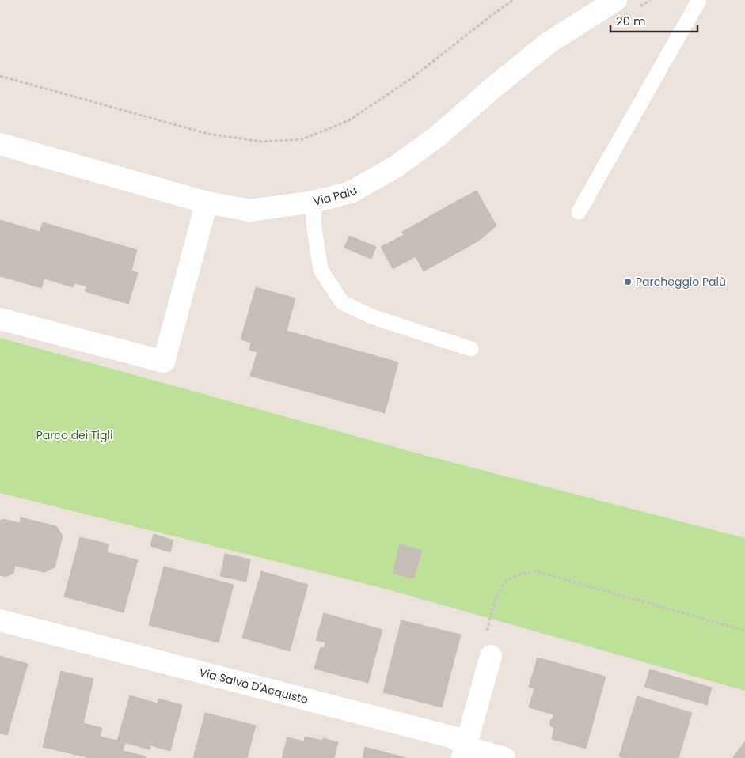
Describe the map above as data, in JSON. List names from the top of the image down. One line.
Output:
{"streets":{"street":["Via Palù","Via Salvo D'Acquisto"]},"parks":["Parco dei Tigli"],"places":["Parcheggio Palù"],"scale_bar":"20 m"}
